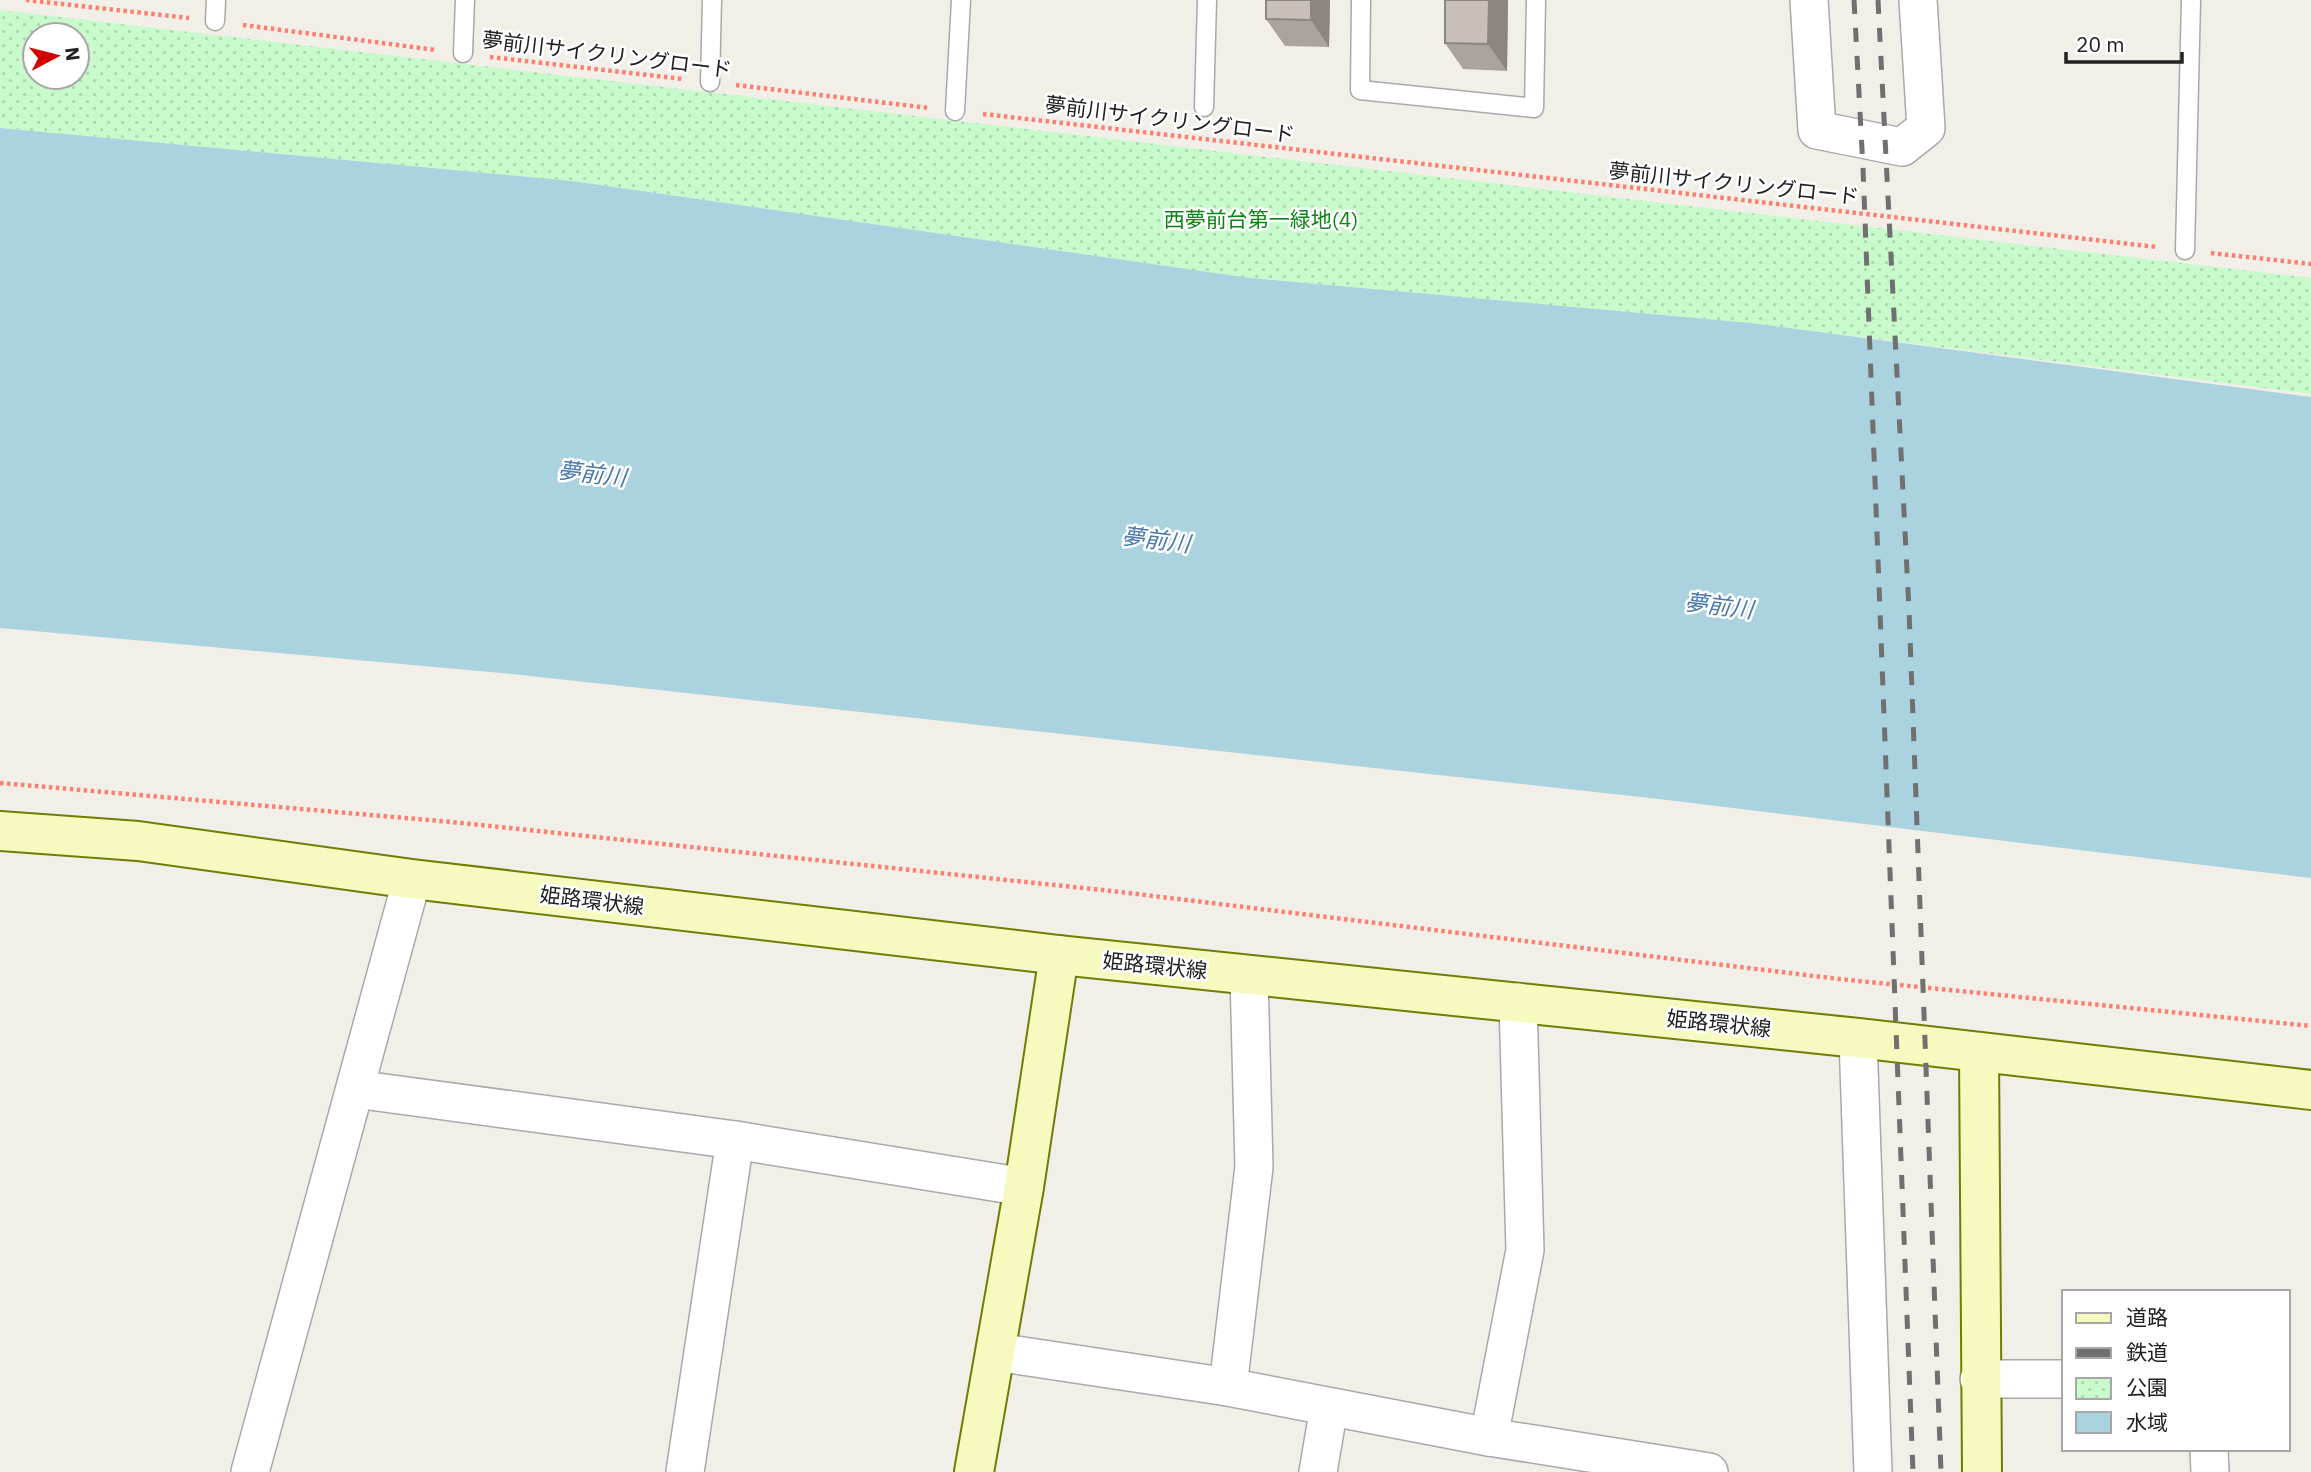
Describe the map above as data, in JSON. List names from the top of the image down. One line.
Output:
{"streets":{"main road":["姫路環状線"],"path":["夢前川サイクリングロード"]},"water":["夢前川"],"parks":["西夢前台第一緑地(4)"],"legend":["道路","鉄道","公園","水域"],"scale_bar":"20 m","north":"right"}
